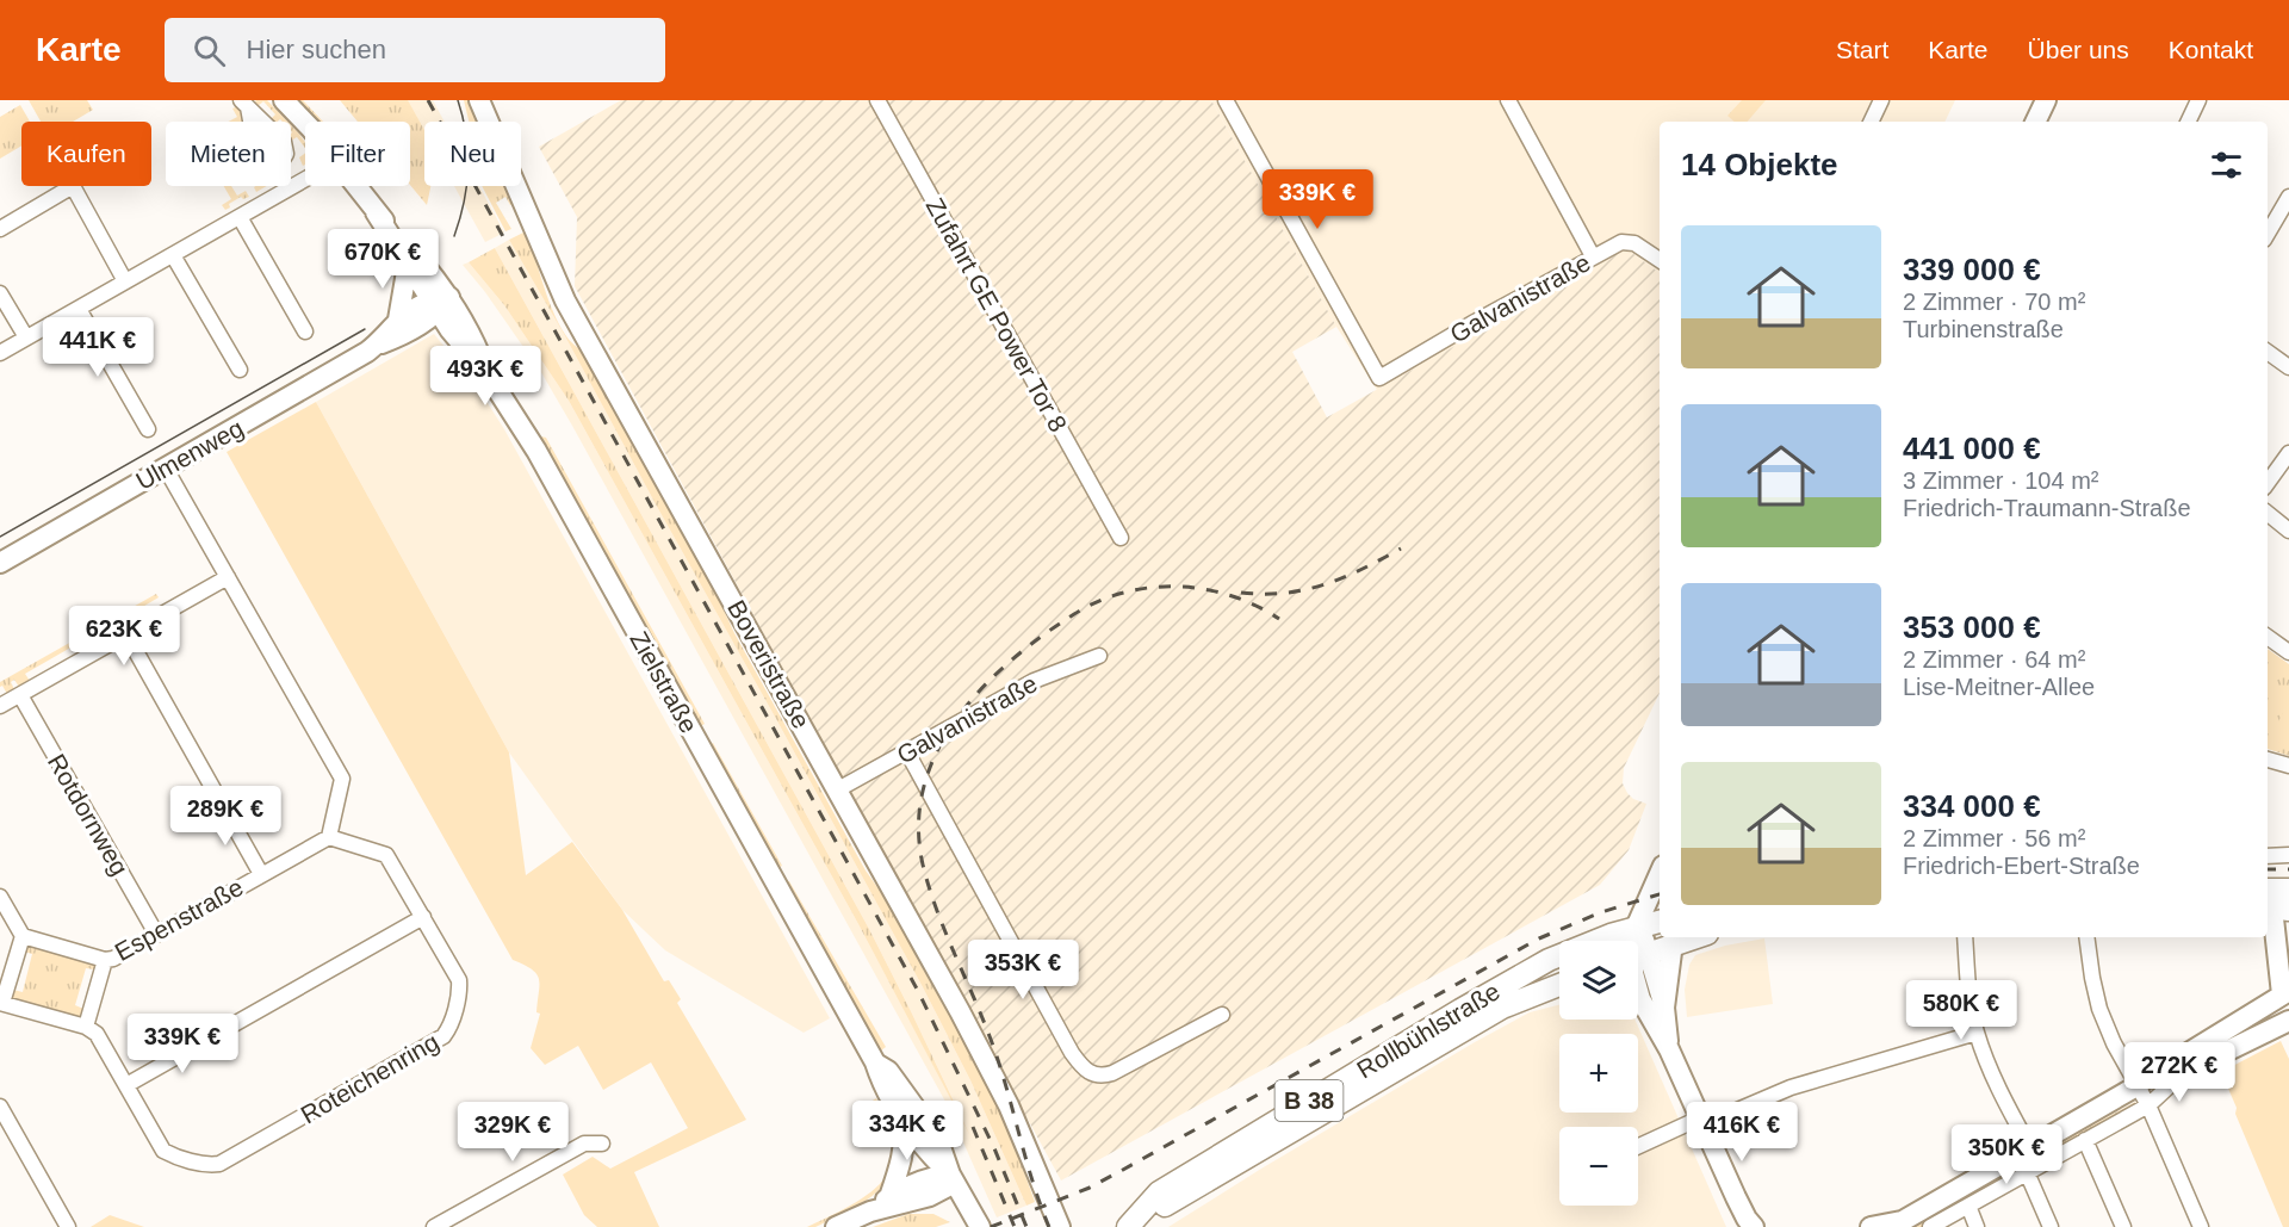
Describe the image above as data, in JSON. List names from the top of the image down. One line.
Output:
{"streets":{"main road":["Ulmenweg","Boveristraße","Zielstraße","Rollbühlstraße","B 38"],"street":["Galvanistraße","Zufahrt GE Power Tor 8","Rotdornweg","Espenstraße","Roteichenring"]},"crossings":[["Galvanistraße","Boveristraße"],["Ulmenweg","Zielstraße"],["Rotdornweg","Espenstraße"],["Espenstraße","Roteichenring"]],"page":{"header":"Karte","search":"Hier suchen","nav":["Start","Karte","Über uns","Kontakt"],"chip":["Kaufen","Mieten","Filter","Neu"],"heading":"14 Objekte","price":["339K €","670K €","441K €","493K €","623K €","289K €","353K €","580K €","339K €","272K €","334K €","329K €","416K €","350K €"],"list":[{"name":"339 000 €","note":"2 Zimmer · 70 m² · Turbinenstraße"},{"name":"441 000 €","note":"3 Zimmer · 104 m² · Friedrich-Traumann-Straße"},{"name":"353 000 €","note":"2 Zimmer · 64 m² · Lise-Meitner-Allee"},{"name":"334 000 €","note":"2 Zimmer · 56 m² · Friedrich-Ebert-Straße"}],"map_buttons":["+","−"]}}
